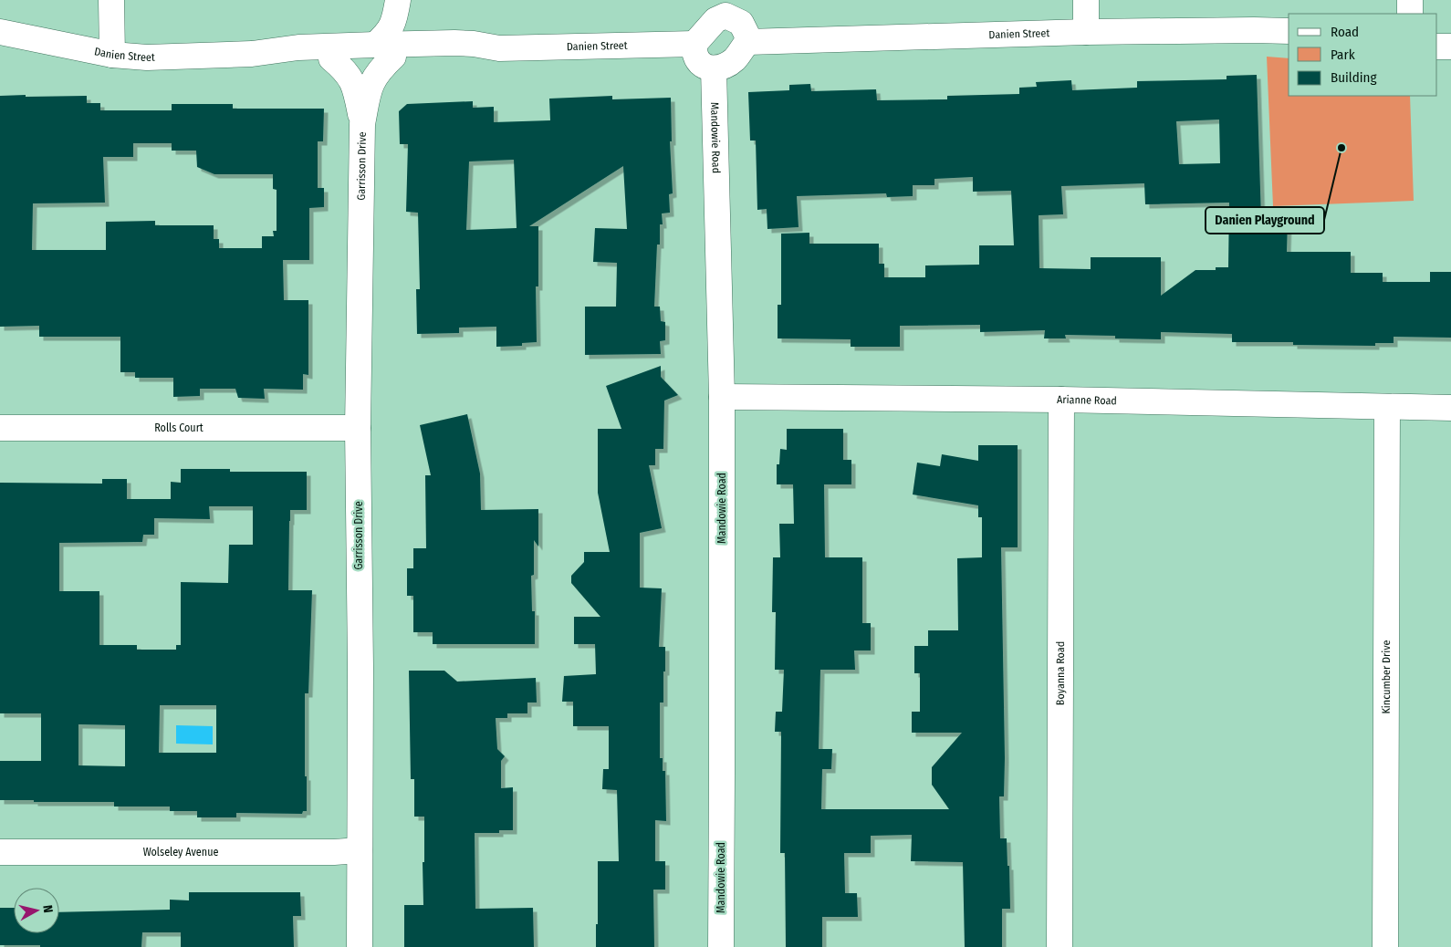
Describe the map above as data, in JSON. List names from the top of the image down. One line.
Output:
{"streets":{"street":["Danien Street","Mandowie Road","Garrisson Drive","Arianne Road","Rolls Court","Boyanna Road","Kincumber Drive","Wolseley Avenue"]},"crossings":[["Danien Street","Mandowie Road"],["Danien Street","Garrisson Drive"],["Mandowie Road","Arianne Road"],["Garrisson Drive","Rolls Court"],["Garrisson Drive","Wolseley Avenue"],["Arianne Road","Boyanna Road"],["Arianne Road","Kincumber Drive"]],"places":["Danien Playground"],"legend":["Road","Park","Building"],"north":"right"}
